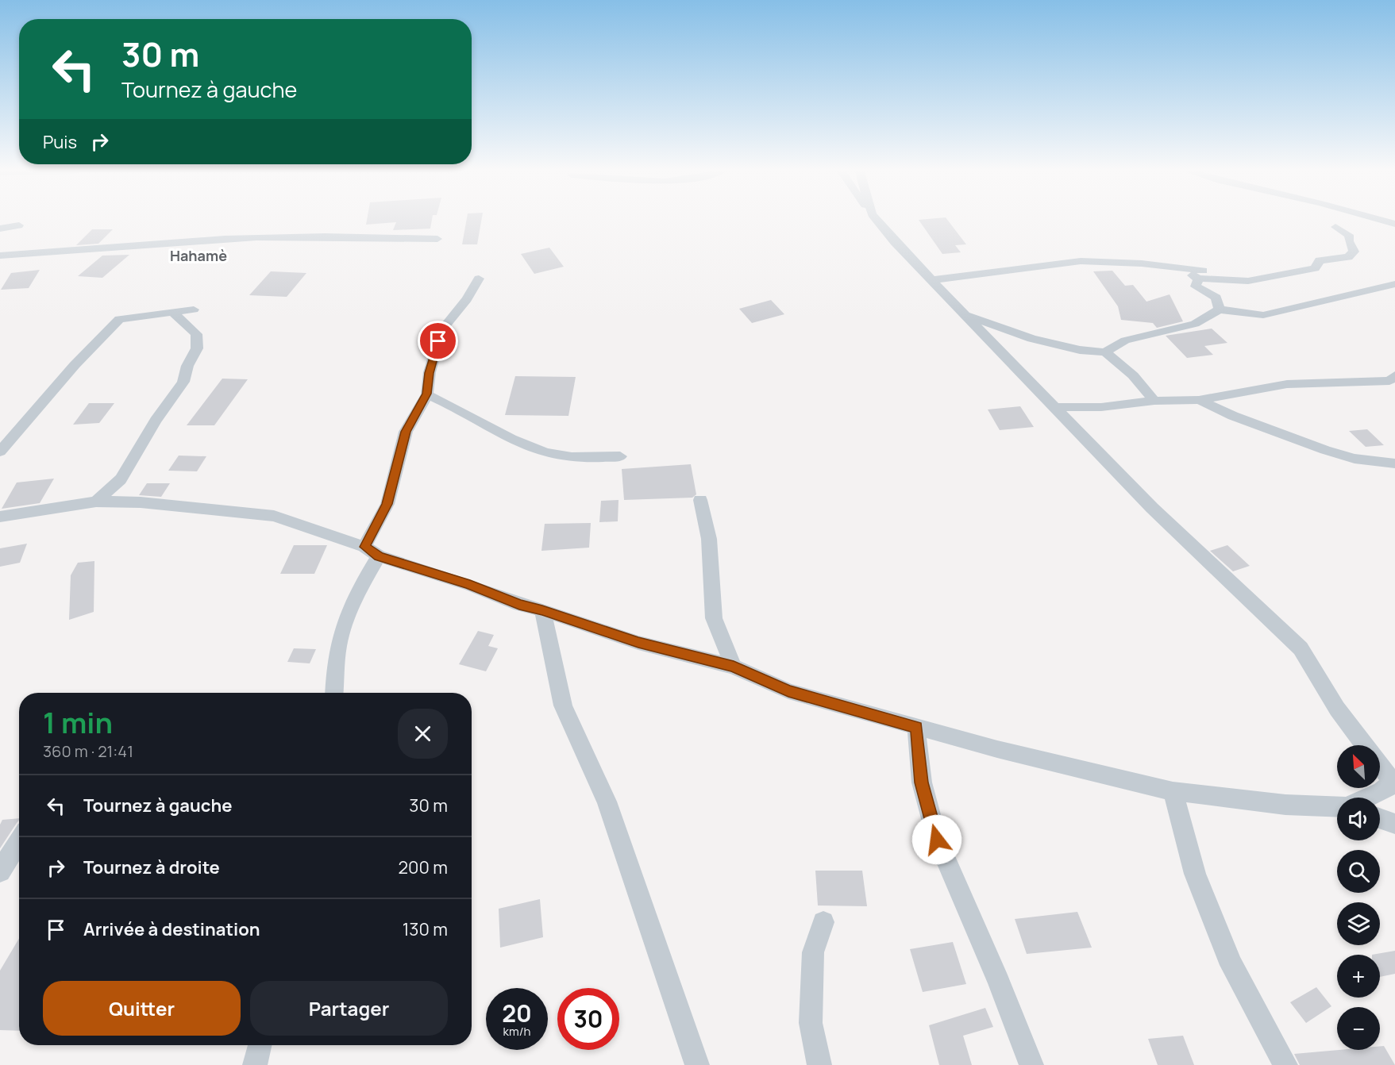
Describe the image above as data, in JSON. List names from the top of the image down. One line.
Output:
{"districts":["Hahamè"],"north":"top left","page":{"turn":["30 m","Tournez à gauche"],"then":"Puis","heading":["1 min","360 m · 21:41"],"map_buttons":["+","−"],"list":[{"name":"Tournez à gauche","value":"30 m"},{"name":"Tournez à droite","value":"200 m"},{"name":"Arrivée à destination","value":"130 m"}],"buttons":["Quitter","Partager"],"speed":"20 km/h","limit":"30"}}
